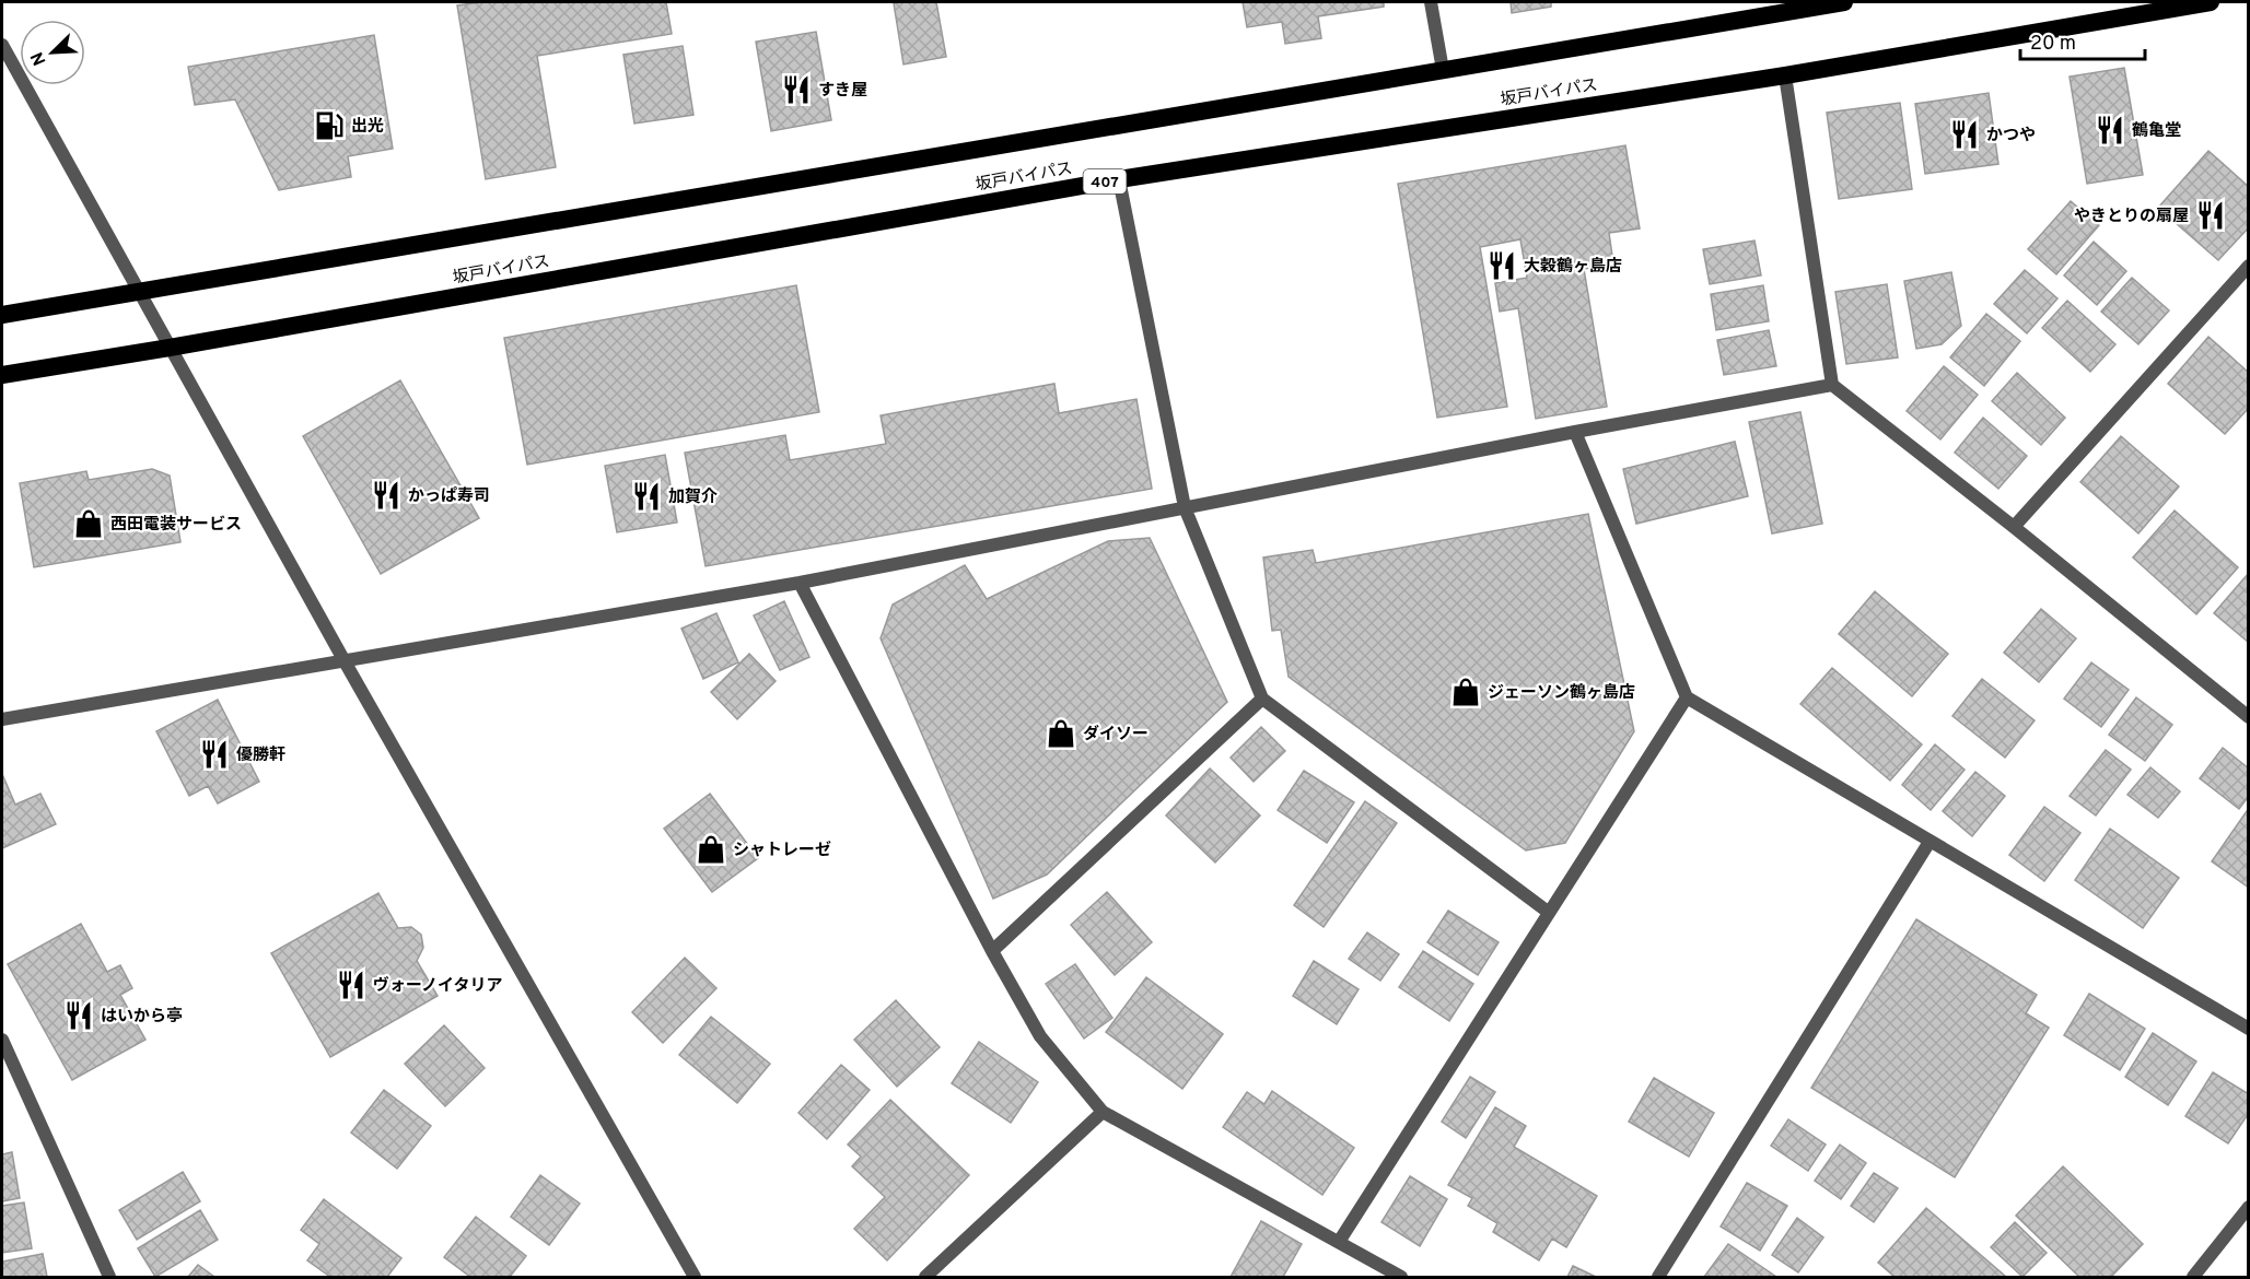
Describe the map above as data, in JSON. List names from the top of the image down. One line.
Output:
{"streets":{"highway":["坂戸バイパス","407"]},"places":{"restaurant":["すき屋","鶴亀堂","かつや","やきとりの扇屋","大穀鶴ヶ島店","かっぱ寿司","加賀介","優勝軒","ヴォーノイタリア","はいから亭"],"fuel station":["出光"],"shop":["西田電装サービス","ジェーソン鶴ヶ島店","ダイソー","シャトレーゼ"]},"scale_bar":"20 m","north":"bottom left"}
